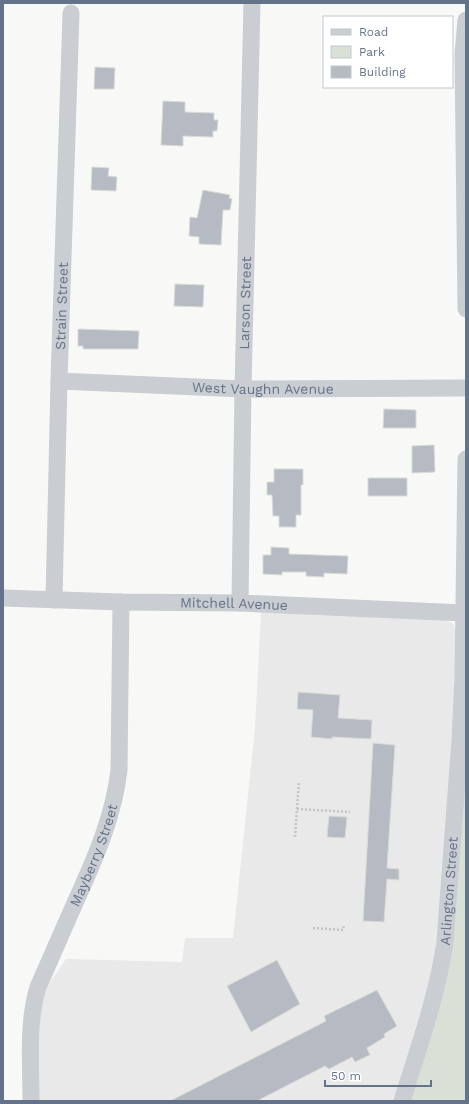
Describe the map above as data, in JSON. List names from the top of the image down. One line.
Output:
{"streets":{"street":["Larson Street","Strain Street","West Vaughn Avenue","Mitchell Avenue","Mayberry Street","Arlington Street"]},"crossings":[["Larson Street","West Vaughn Avenue"],["Larson Street","Mitchell Avenue"],["Strain Street","West Vaughn Avenue"],["Strain Street","Mitchell Avenue"],["Mitchell Avenue","Mayberry Street"],["Mitchell Avenue","Arlington Street"]],"legend":["Road","Park","Building"],"scale_bar":"50 m"}
